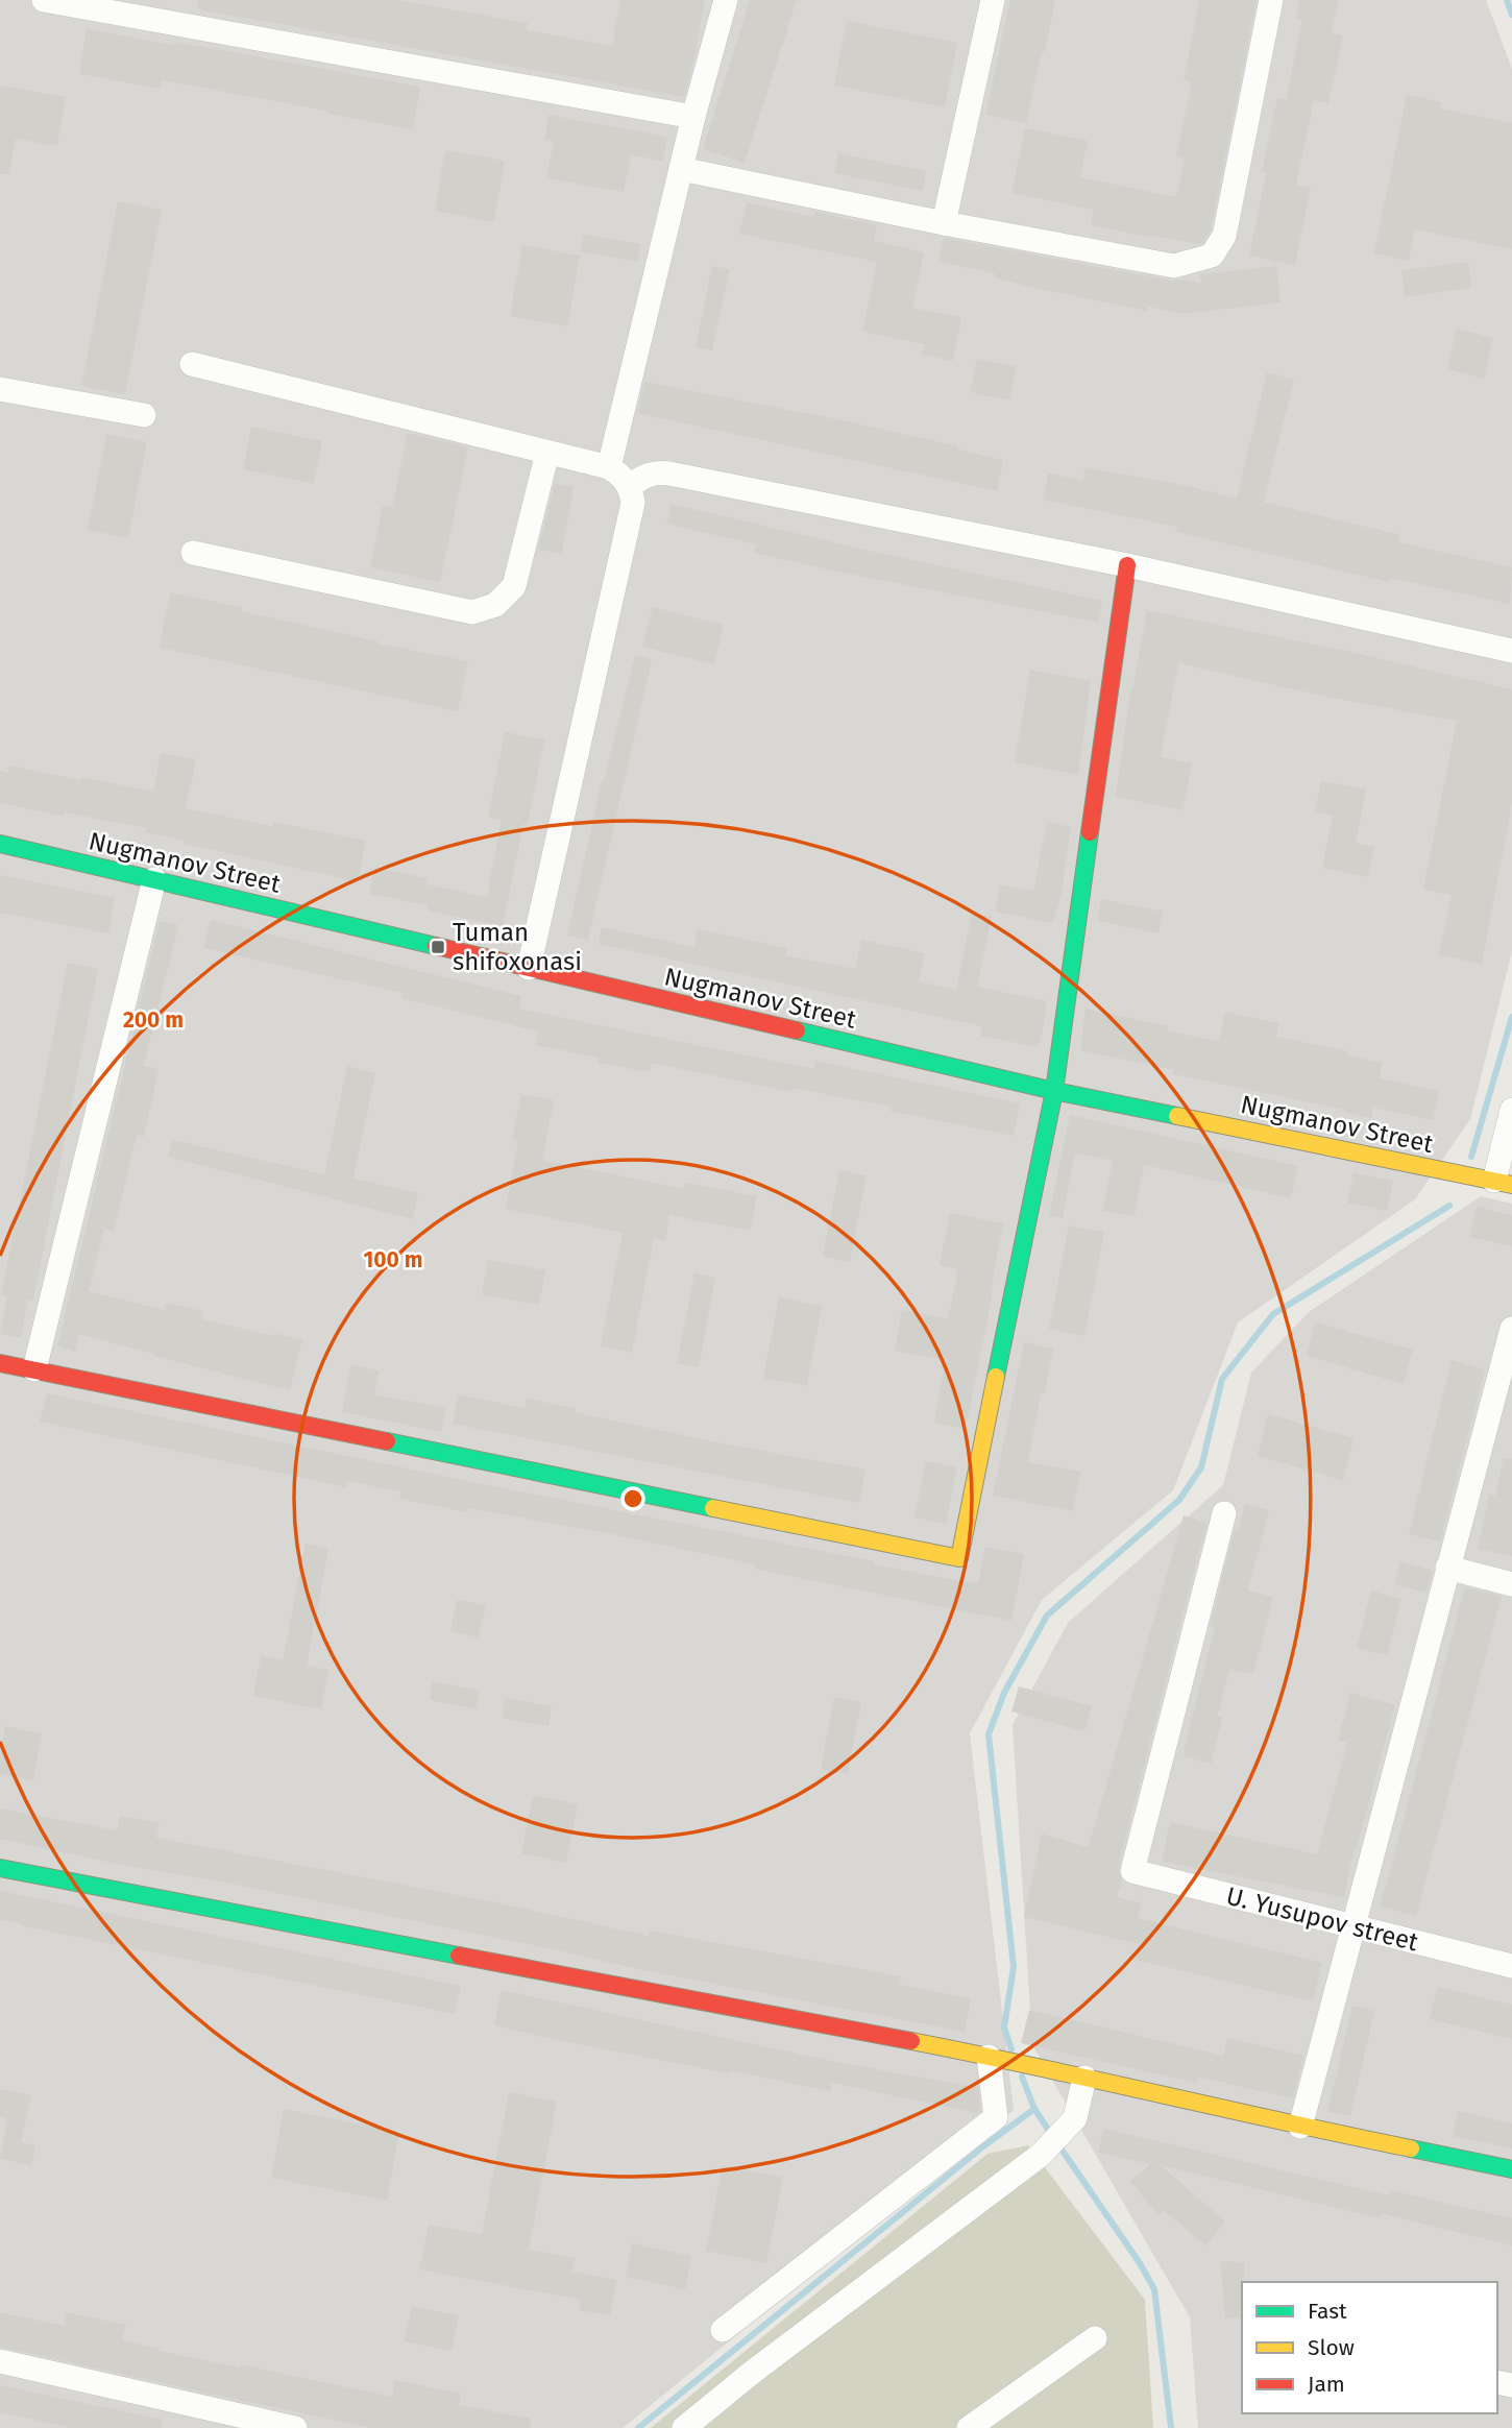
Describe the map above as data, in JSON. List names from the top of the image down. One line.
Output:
{"streets":{"street":["Nugmanov Street","U. Yusupov street"]},"places":{"transit":["Tuman shifoxonasi"]},"legend":["Fast","Slow","Jam"],"rings":["200 m","100 m"]}
